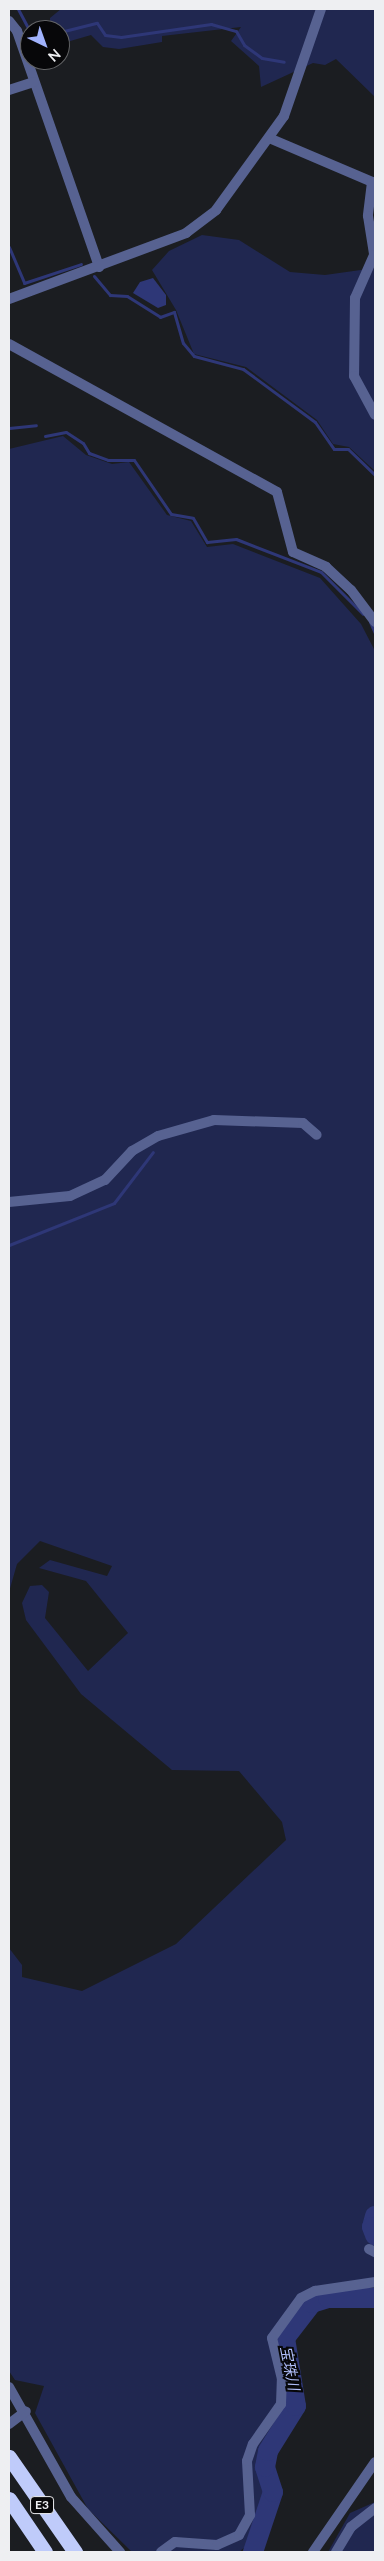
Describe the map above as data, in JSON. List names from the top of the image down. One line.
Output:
{"streets":{"highway":["E3"]},"water":["宝珠川"],"north":"bottom right"}
